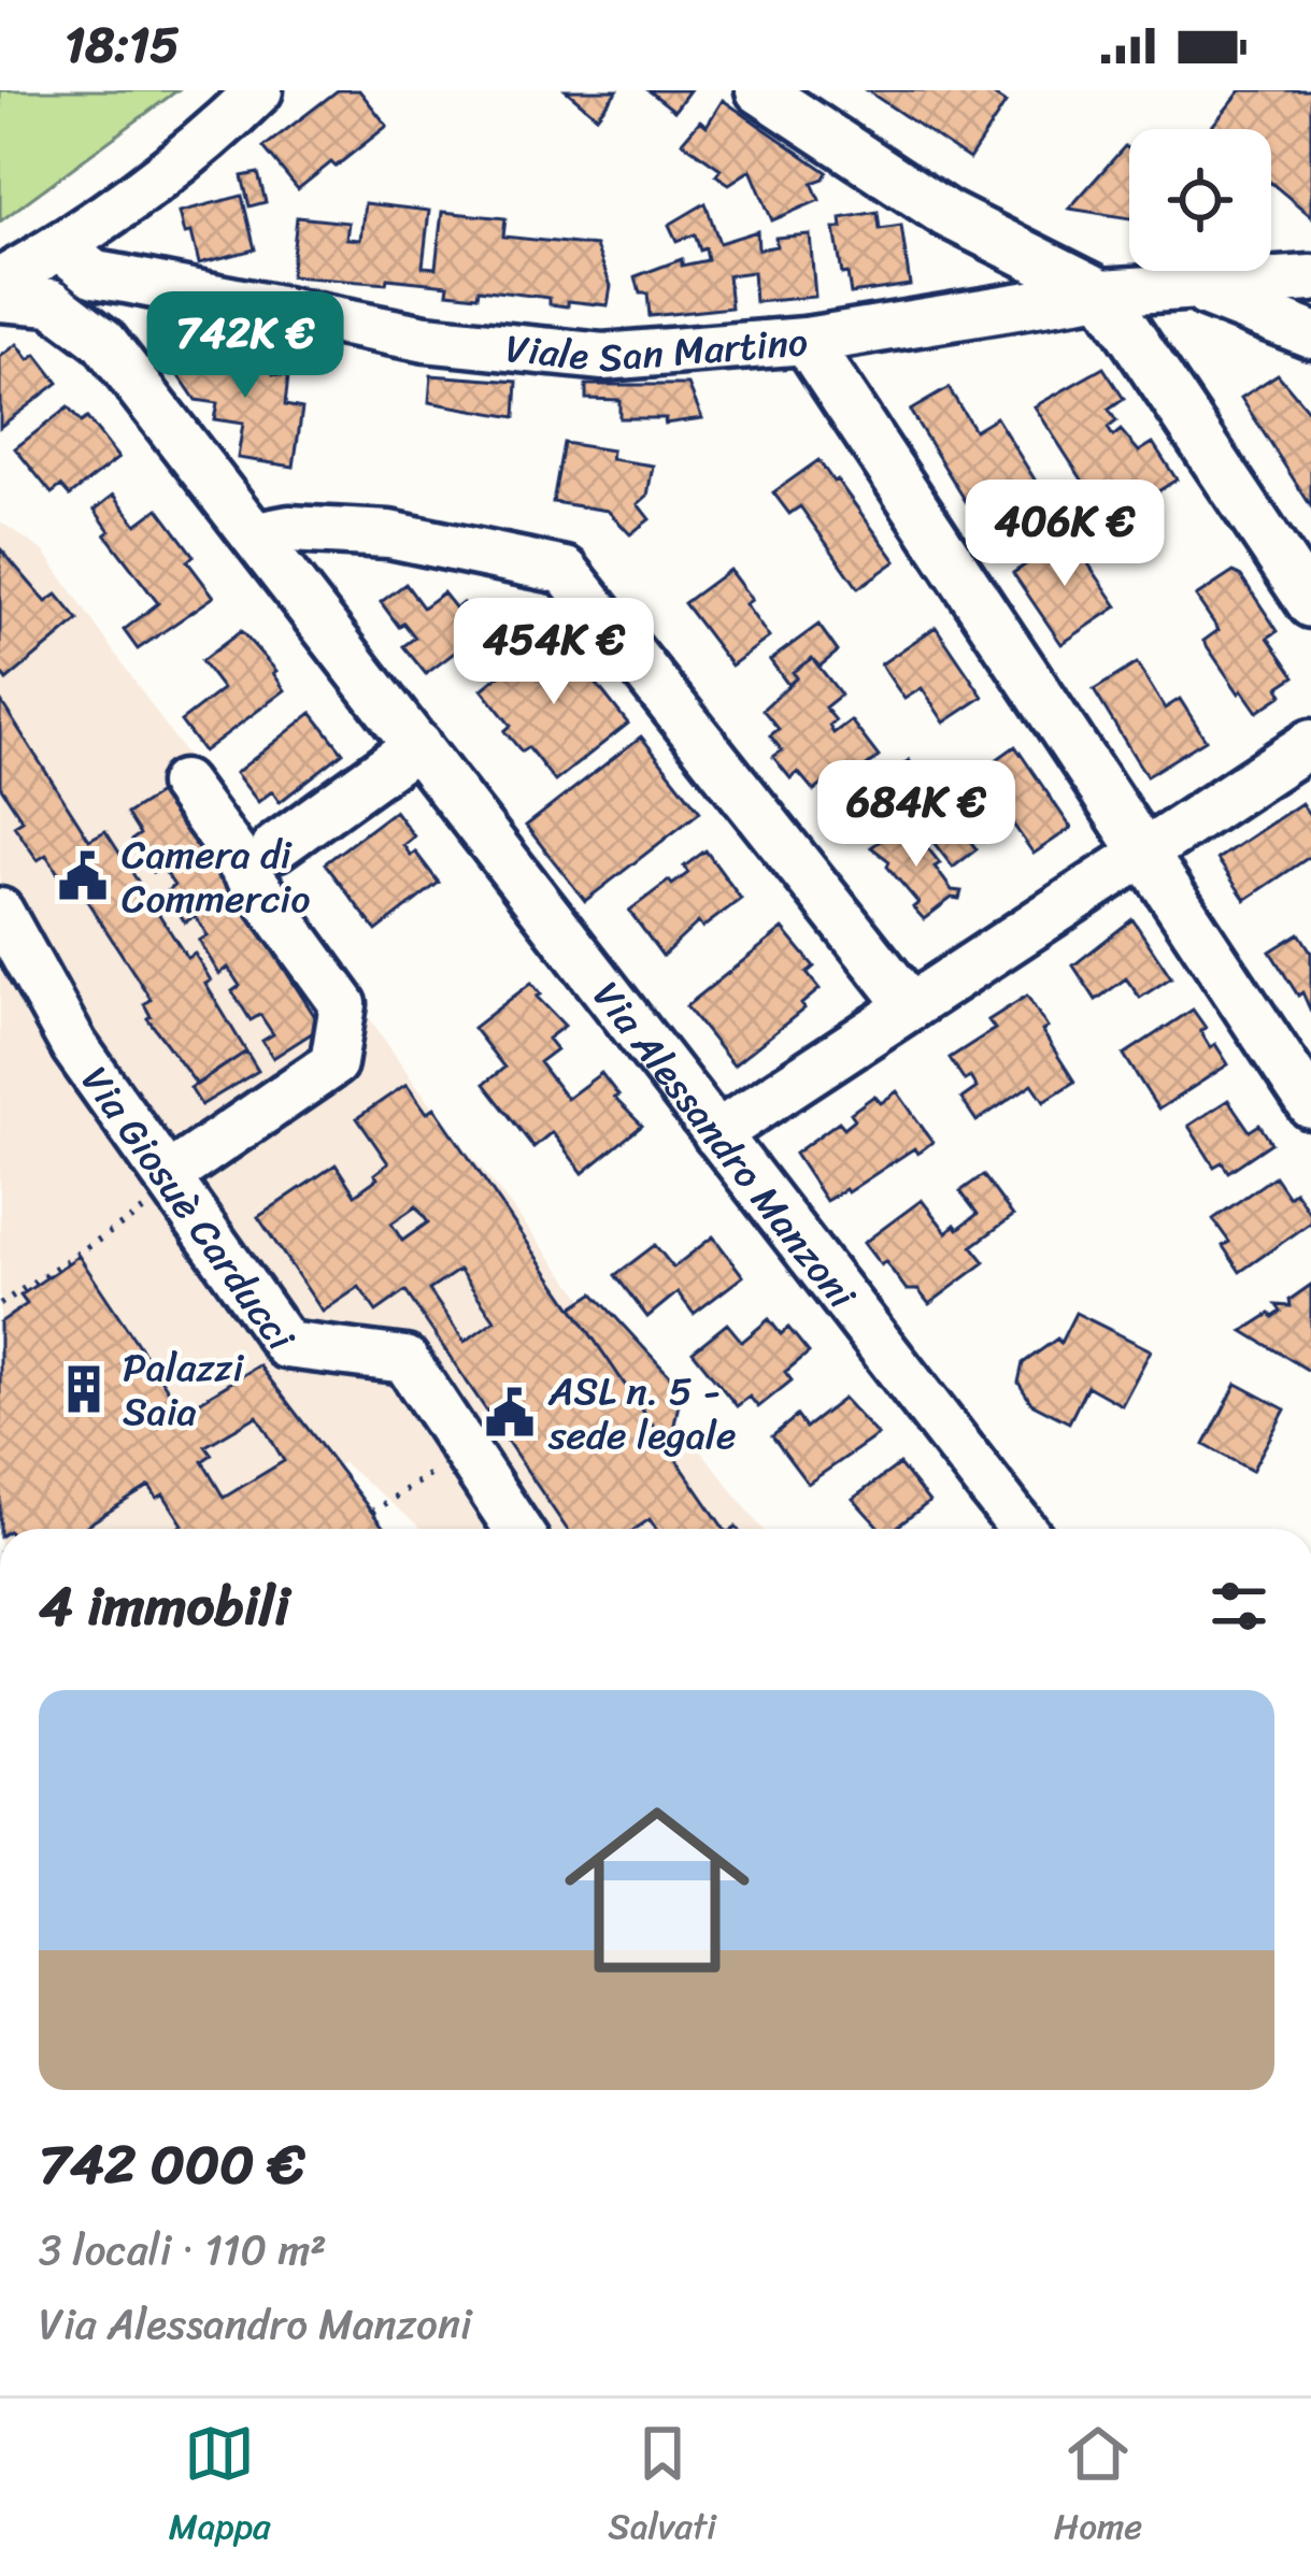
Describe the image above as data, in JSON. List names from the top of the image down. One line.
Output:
{"streets":{"street":["Viale San Martino","Via Alessandro Manzoni","Via Giosuè Carducci"]},"places":{"public building":["Camera di Commercio","ASL n. 5 - sede legale"],"building":["Palazzi Saia"]},"page":{"status":"18:15","price":["742K €","406K €","454K €","684K €"],"heading":"4 immobili","list":[{"name":"742 000 €","note":"3 locali · 110 m² · Via Alessandro Manzoni"}],"tabs":["Mappa","Salvati","Home"]}}
